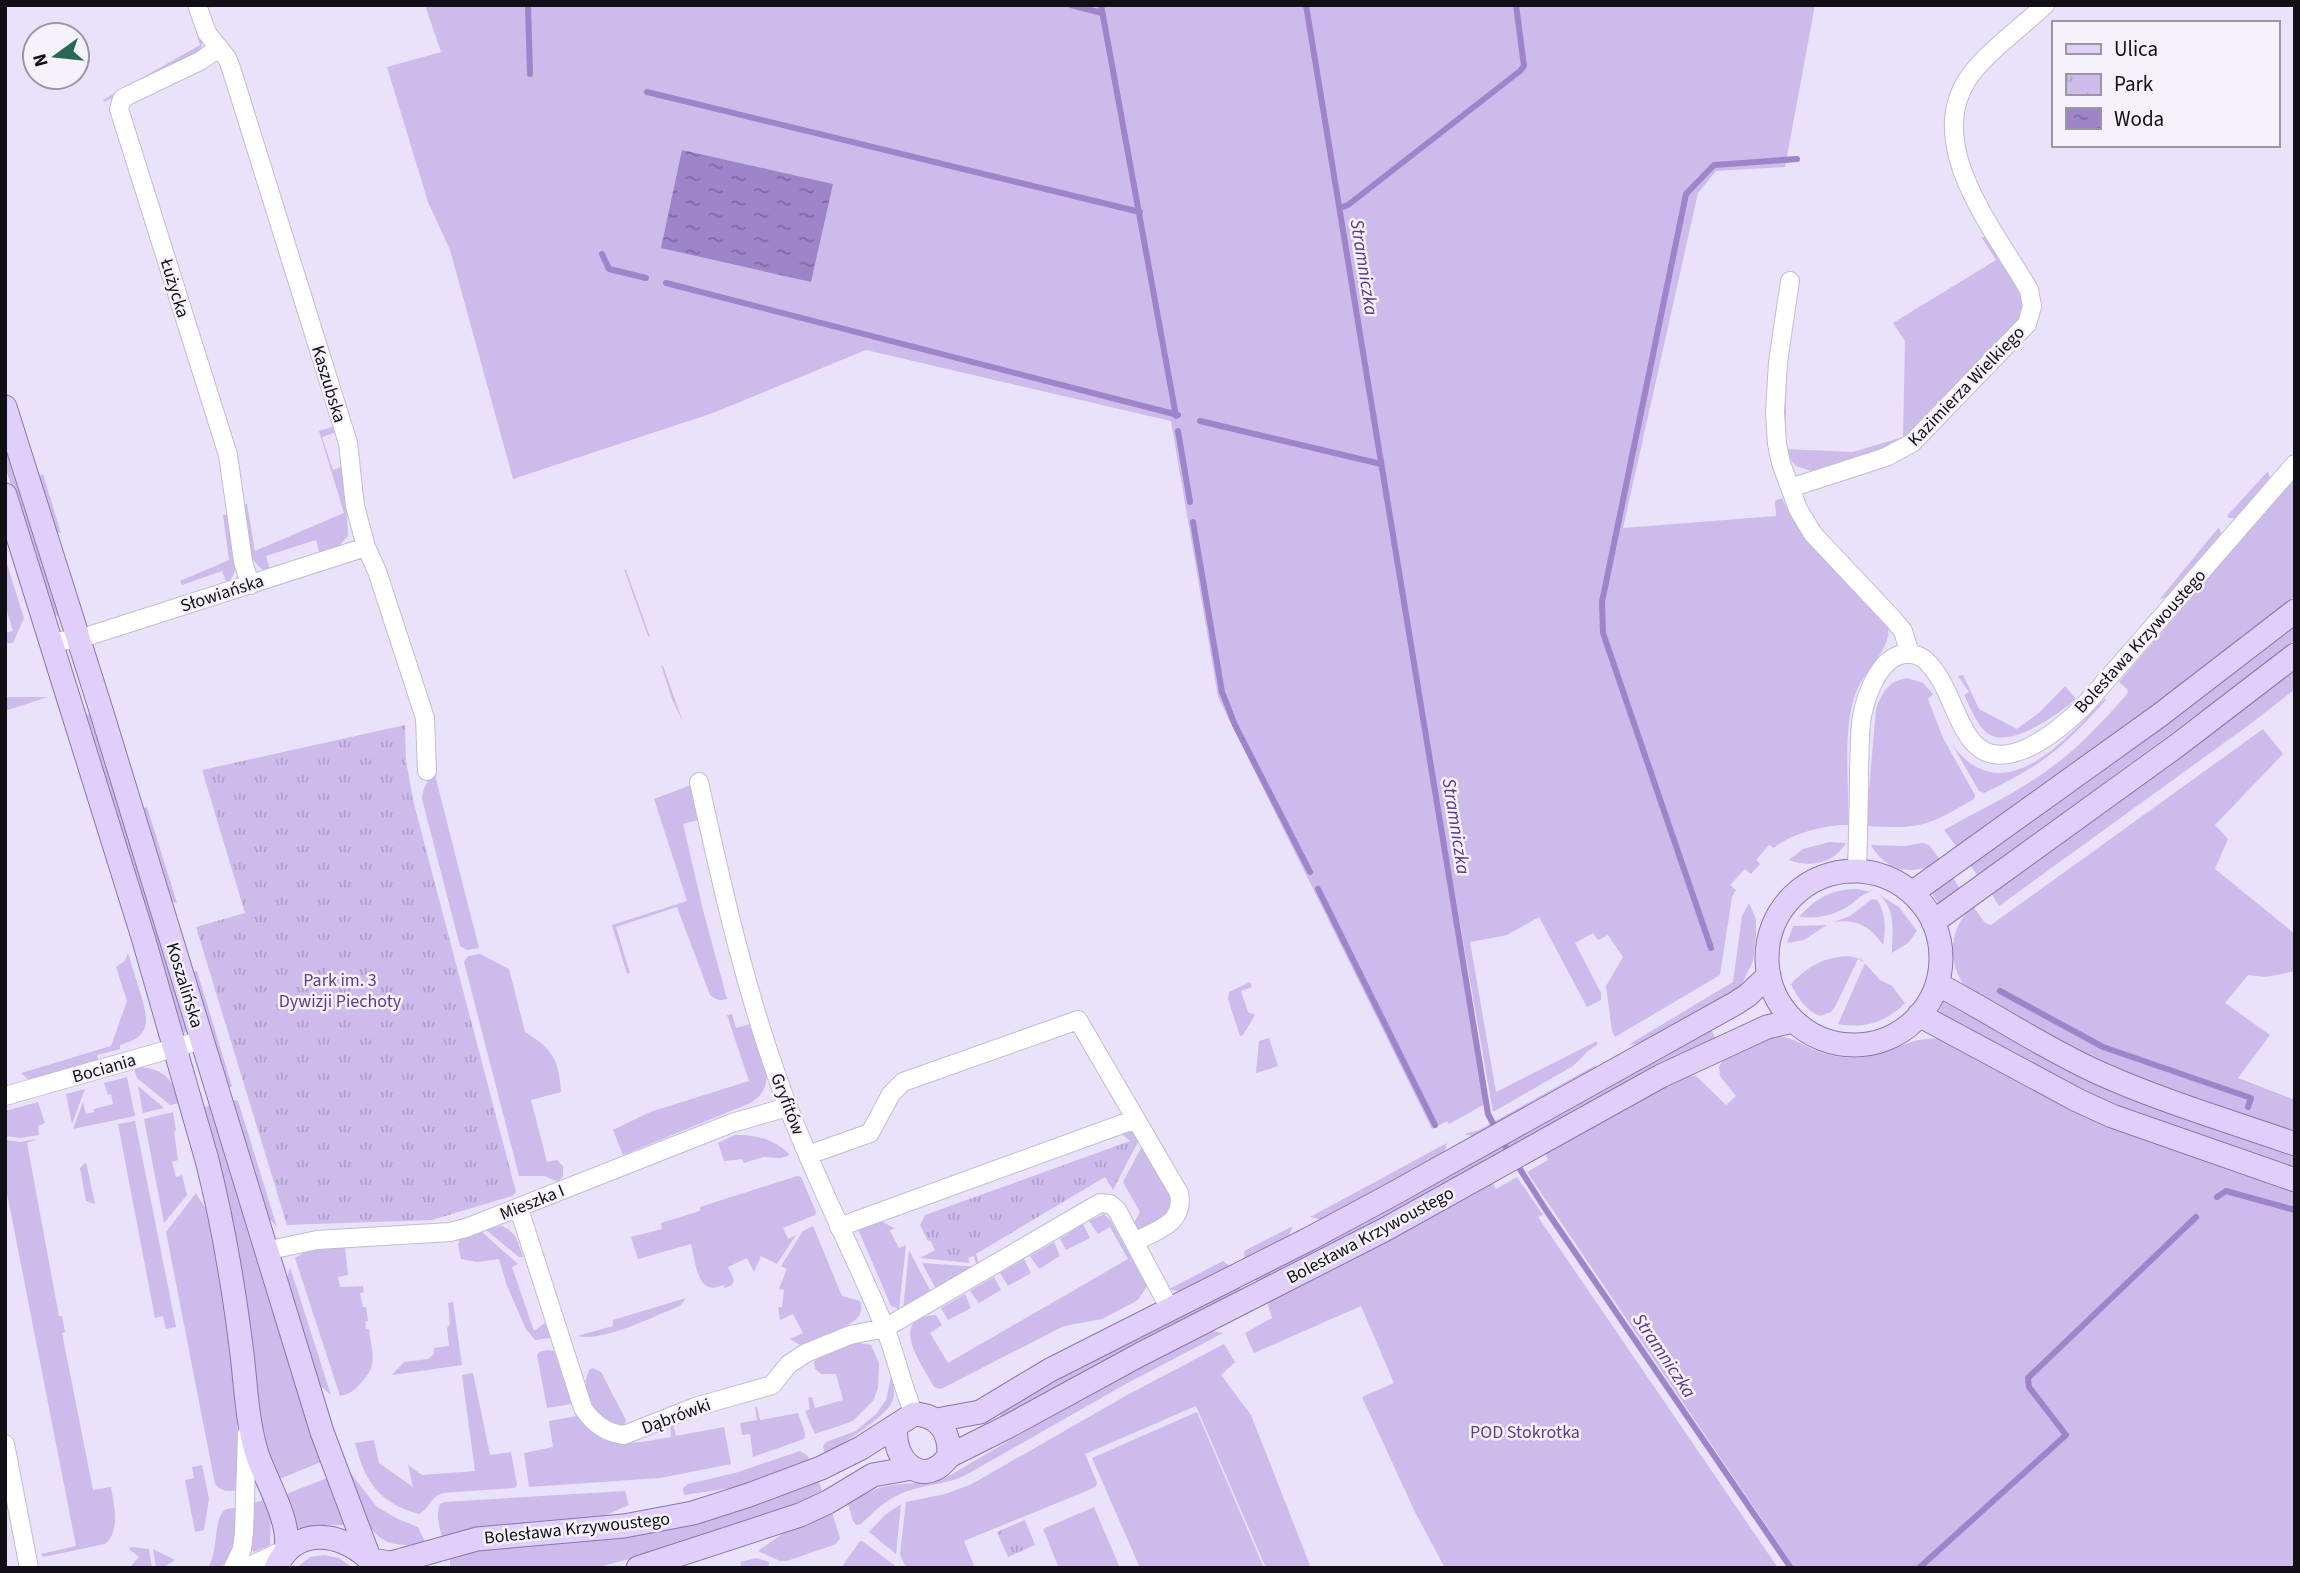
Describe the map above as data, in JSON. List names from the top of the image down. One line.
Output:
{"streets":{"main road":["Bolesława Krzywoustego","Koszalińska"],"street":["Łużycka","Kaszubska","Kazimierza Wielkiego","Słowiańska","Bociania","Gryfitów","Mieszka I","Dąbrówki"]},"crossings":[["Łużycka","Kaszubska"],["Łużycka","Słowiańska"],["Kaszubska","Słowiańska"],["Słowiańska","Koszalińska"],["Bolesława Krzywoustego","Koszalińska"],["Bolesława Krzywoustego","Gryfitów"],["Koszalińska","Bociania"],["Koszalińska","Mieszka I"],["Gryfitów","Mieszka I"],["Gryfitów","Dąbrówki"],["Mieszka I","Dąbrówki"]],"water":["Stramniczka"],"parks":["Park im. 3 Dywizji Piechoty","POD Stokrotka"],"legend":["Ulica","Park","Woda"],"north":"left"}
